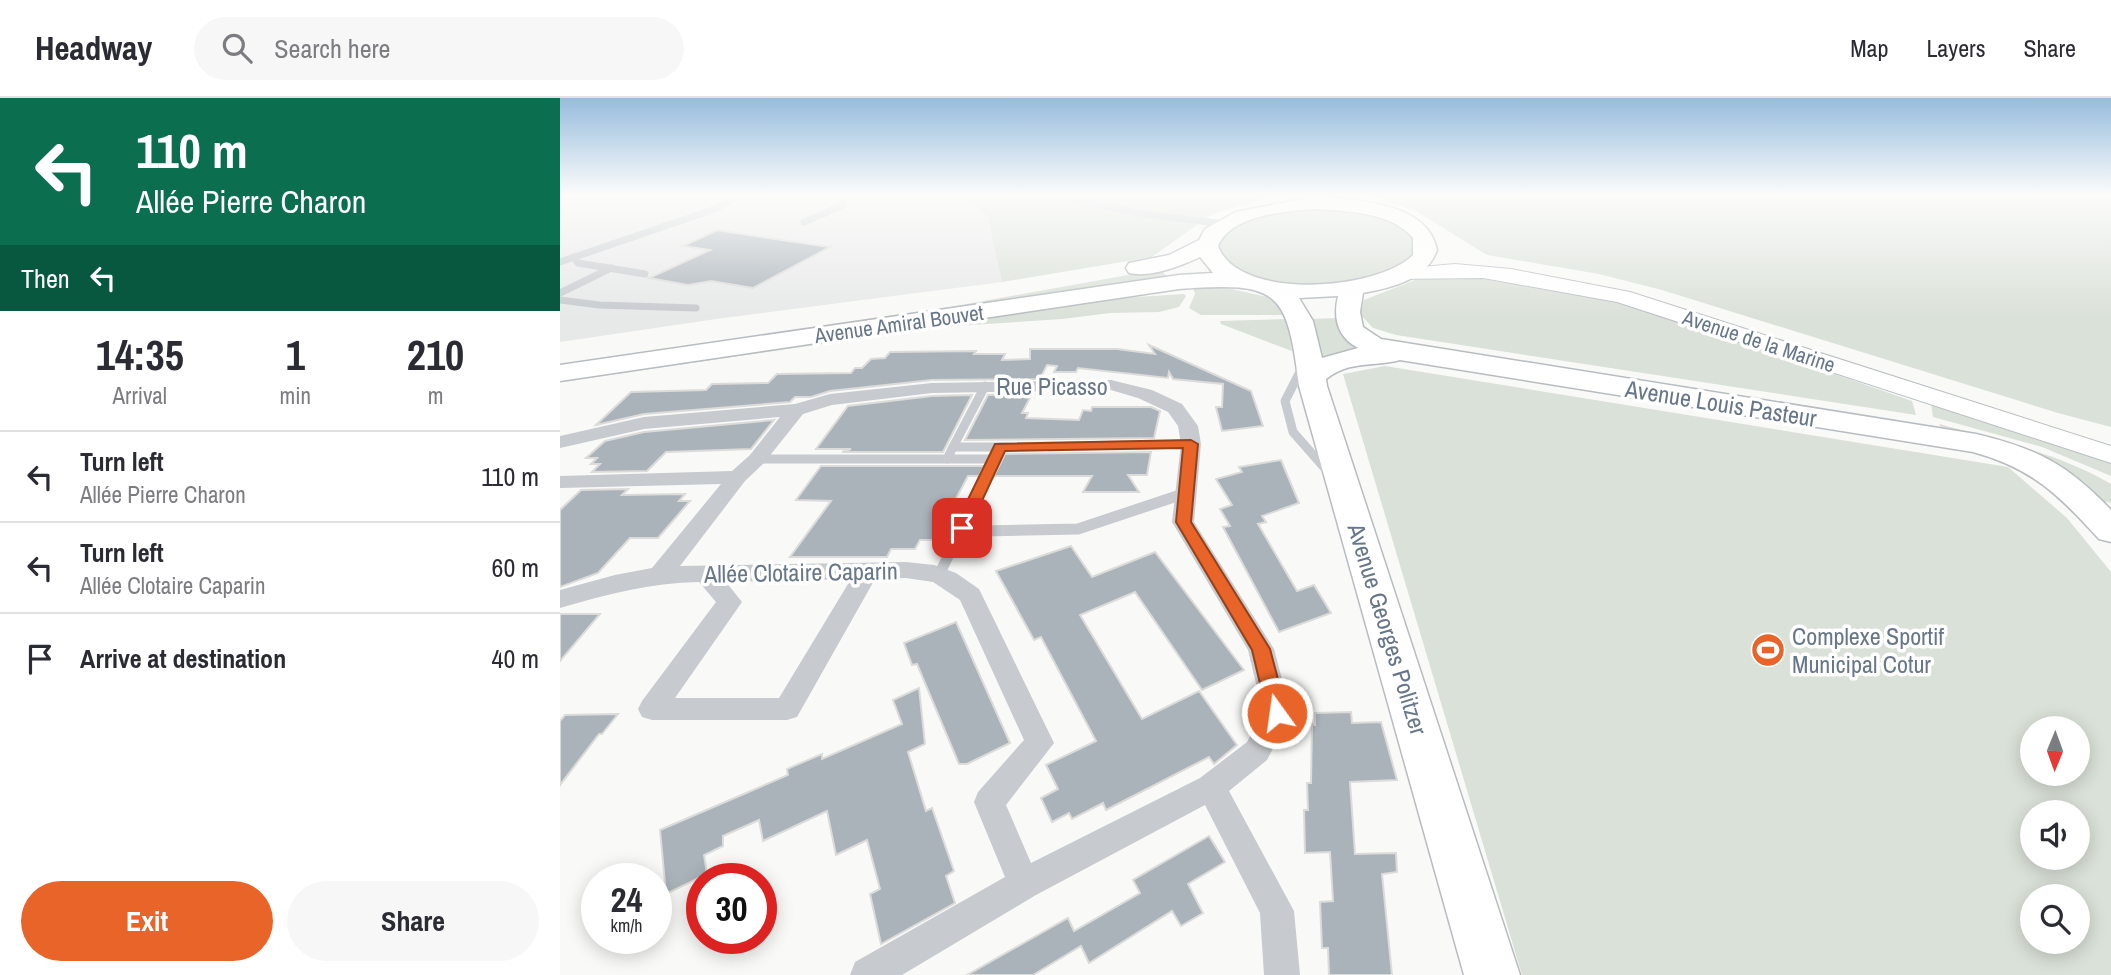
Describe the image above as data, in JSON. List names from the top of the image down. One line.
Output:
{"streets":{"main road":["Avenue Amiral Bouvet","Avenue de la Marine","Avenue Louis Pasteur","Avenue Georges Politzer"],"street":["Rue Picasso","Allée Clotaire Caparin"]},"places":{"sports":["Complexe Sportif Municipal Cotur"]},"north":"bottom","page":{"header":"Headway","search":"Search here","nav":["Map","Layers","Share"],"turn":["110 m","Allée Pierre Charon"],"then":"Then","eta":["14:35","Arrival","1","min","210","m"],"list":[{"name":"Turn left","note":"Allée Pierre Charon","value":"110 m"},{"name":"Turn left","note":"Allée Clotaire Caparin","value":"60 m"},{"name":"Arrive at destination","value":"40 m"}],"speed":"24 km/h","limit":"30","buttons":["Exit","Share"]}}
